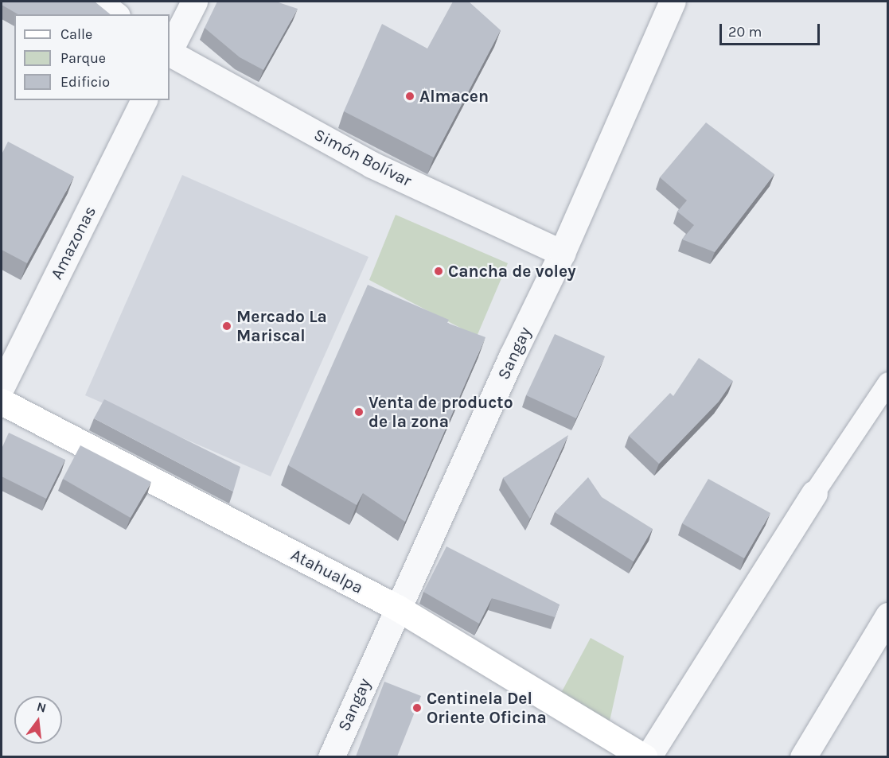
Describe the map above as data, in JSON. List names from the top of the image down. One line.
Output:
{"streets":{"street":["Simón Bolívar","Amazonas","Sangay","Atahualpa"]},"crossings":[["Simón Bolívar","Sangay"],["Sangay","Atahualpa"]],"places":["Almacen","Cancha de voley","Mercado La Mariscal","Venta de producto de la zona","Centinela Del Oriente Oficina"],"legend":["Calle","Parque","Edificio"],"scale_bar":"20 m","north":"top"}
